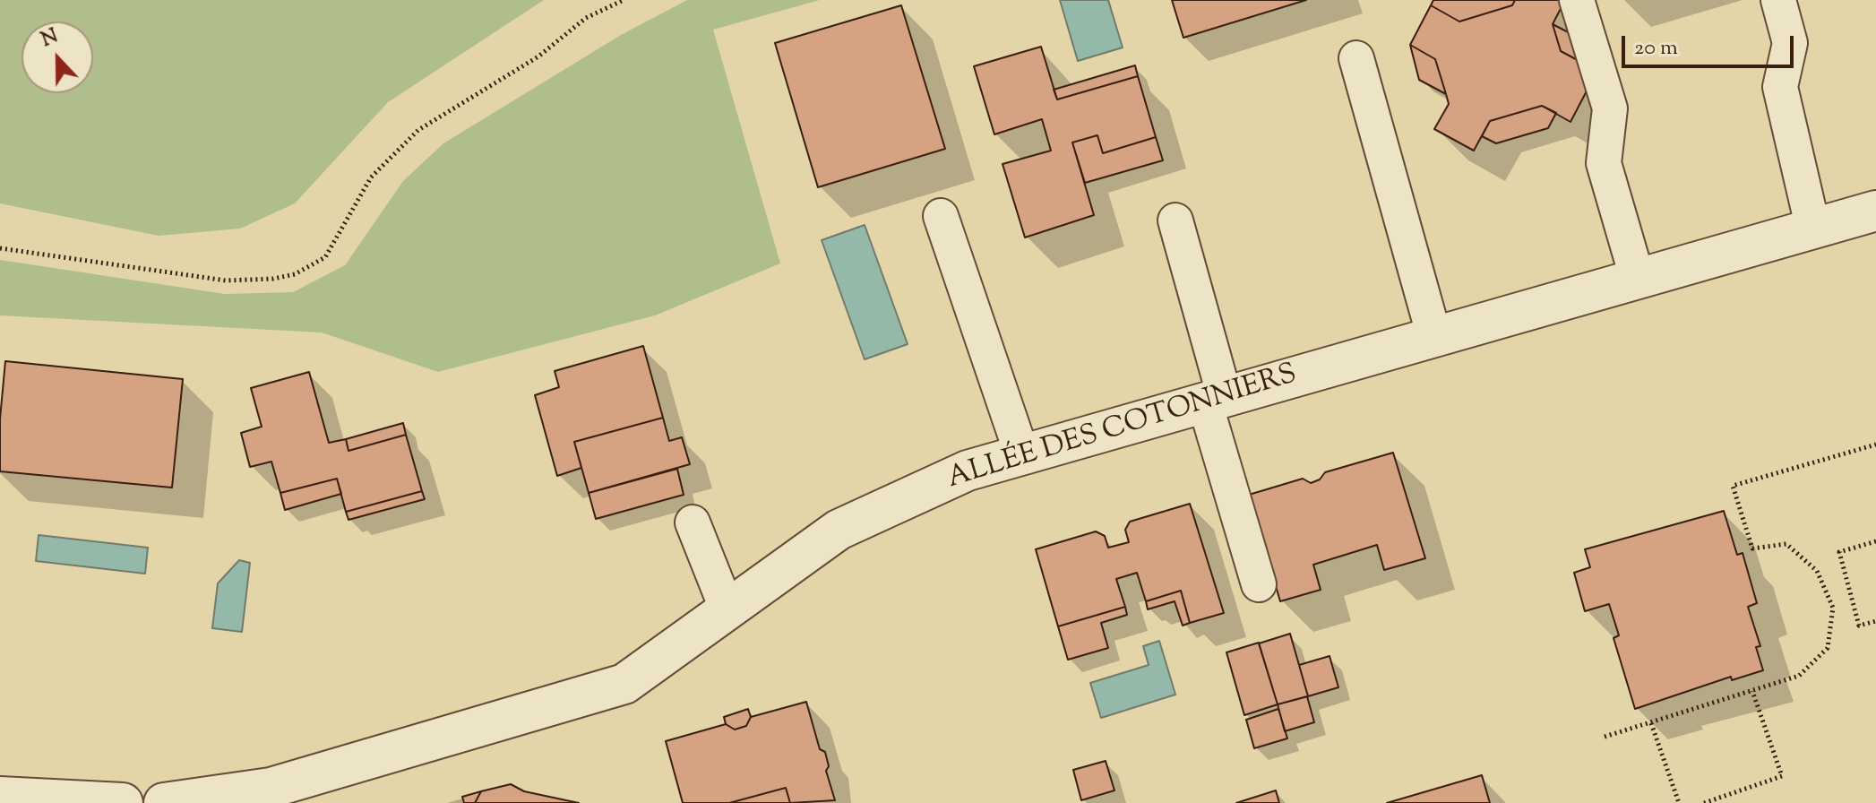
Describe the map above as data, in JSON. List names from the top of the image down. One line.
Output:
{"streets":{"street":["ALLÉE DES COTONNIERS"]},"scale_bar":"20 m","north":"top"}
